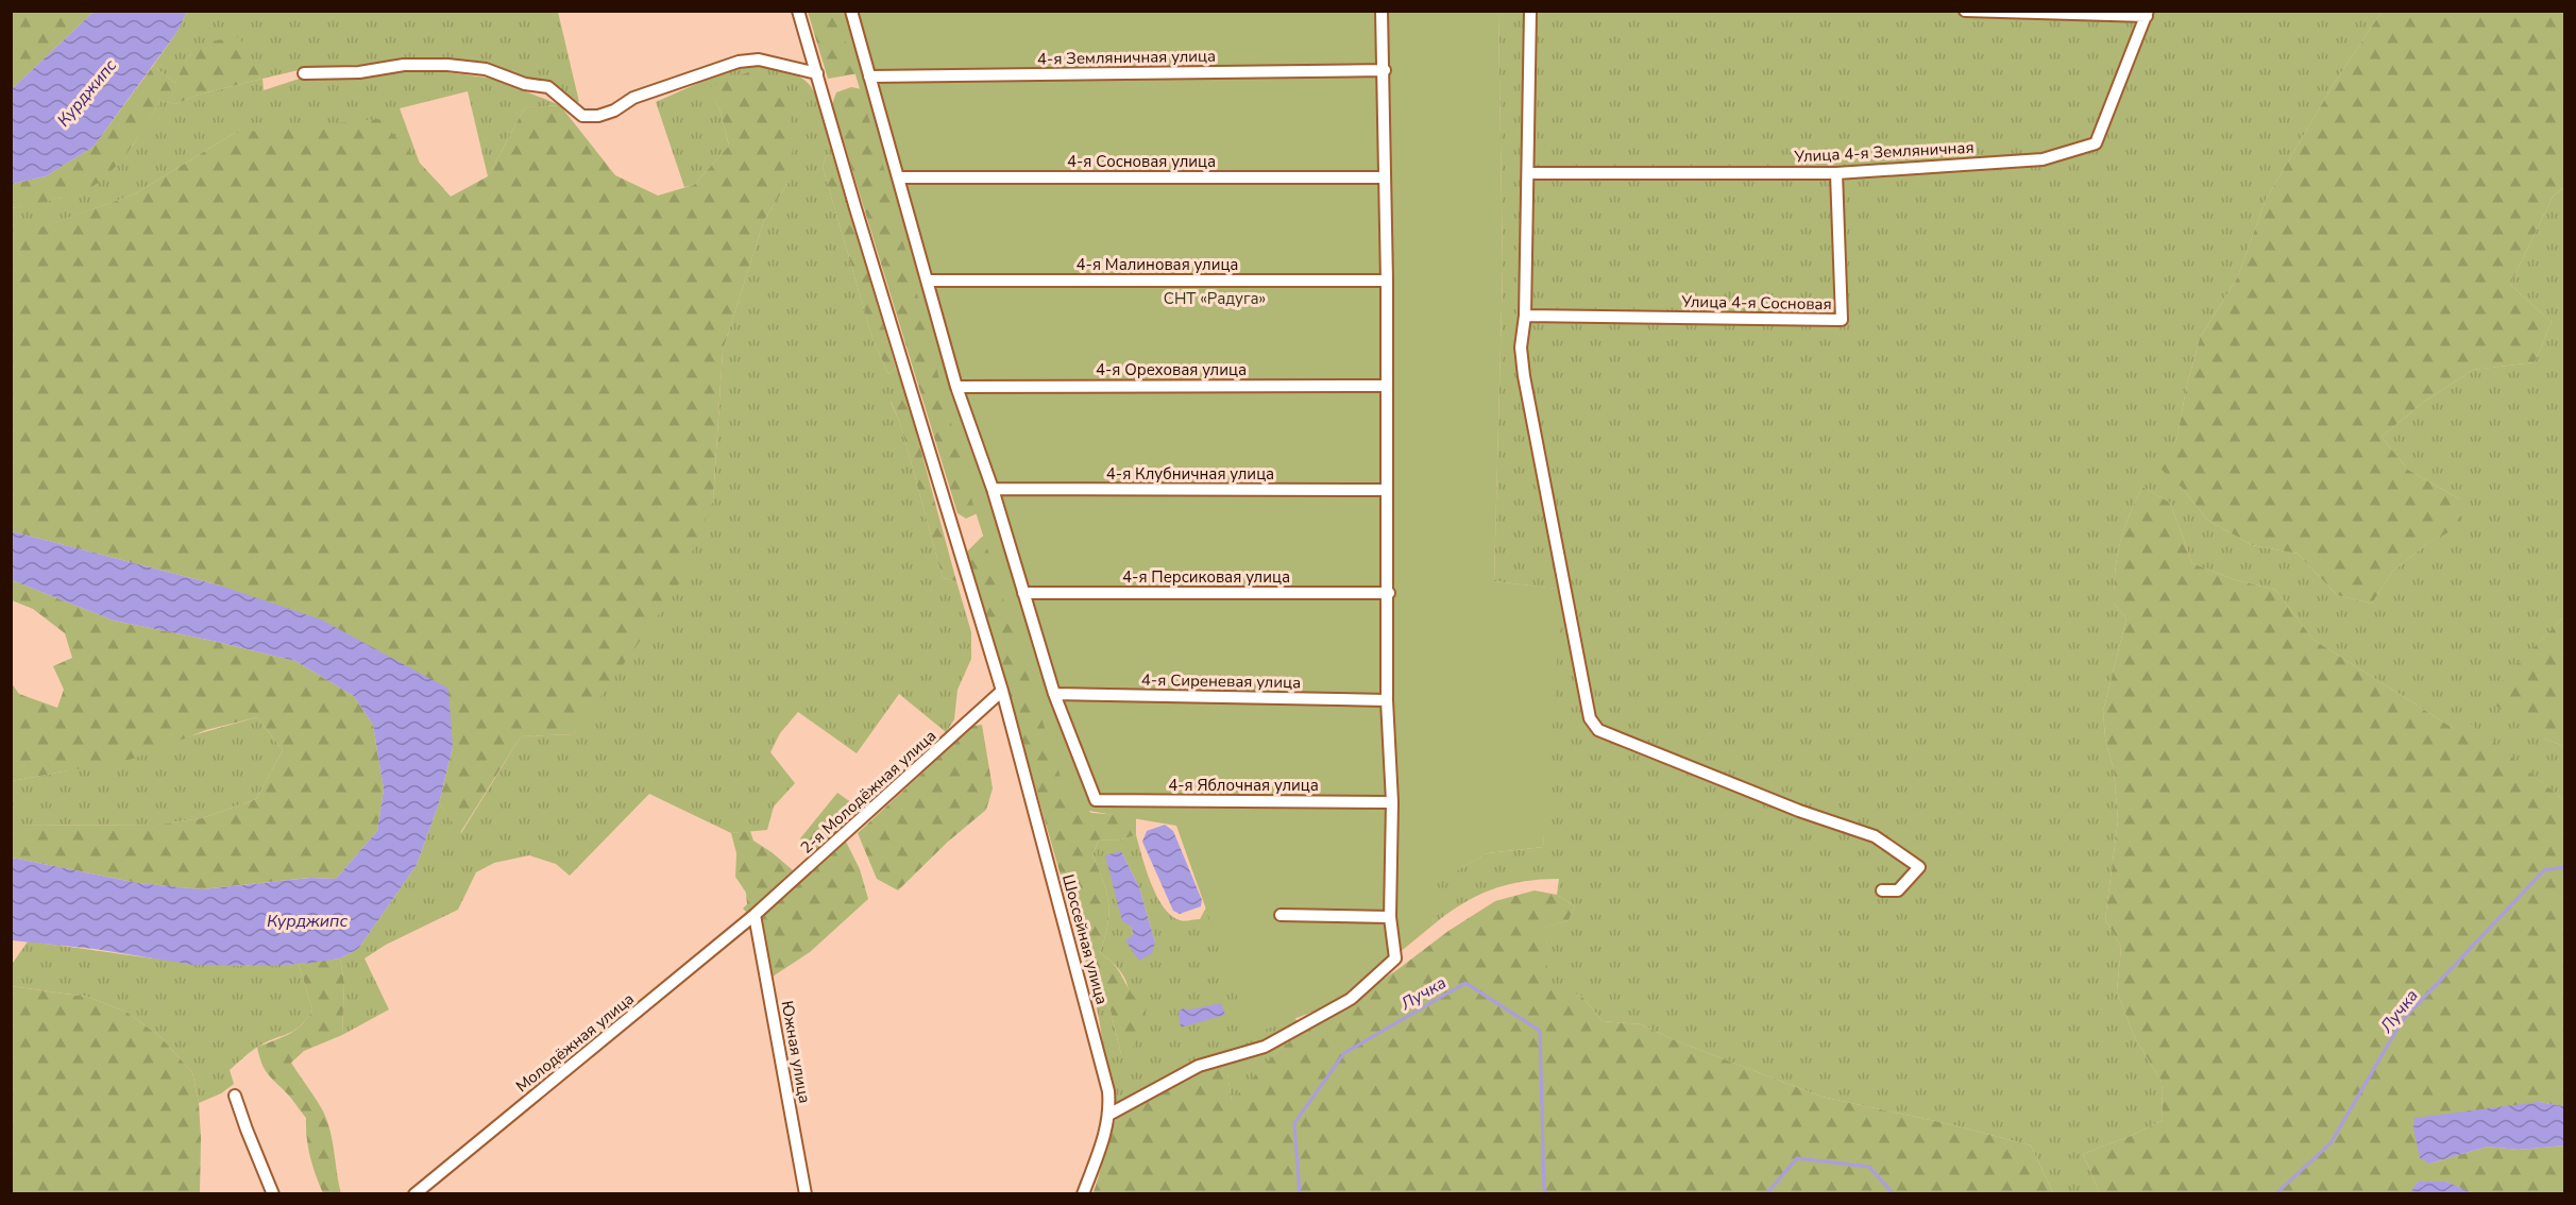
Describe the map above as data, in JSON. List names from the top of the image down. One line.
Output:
{"streets":{"street":["4-я Земляничная улица","Улица 4-я Земляничная","4-я Сосновая улица","4-я Малиновая улица","Улица 4-я Сосновая","4-я Ореховая улица","4-я Клубничная улица","4-я Персиковая улица","4-я Сиреневая улица","4-я Яблочная улица","2-я Молодёжная улица","Шоссейная улица","Молодёжная улица","Южная улица"]},"crossings":[["Улица 4-я Земляничная","Улица 4-я Сосновая"],["4-я Сиреневая улица","4-я Яблочная улица"],["2-я Молодёжная улица","Шоссейная улица"],["2-я Молодёжная улица","Молодёжная улица"],["2-я Молодёжная улица","Южная улица"],["Молодёжная улица","Южная улица"]],"water":["Курджипс","Лучка"],"parks":["СНТ «Радуга»"]}
